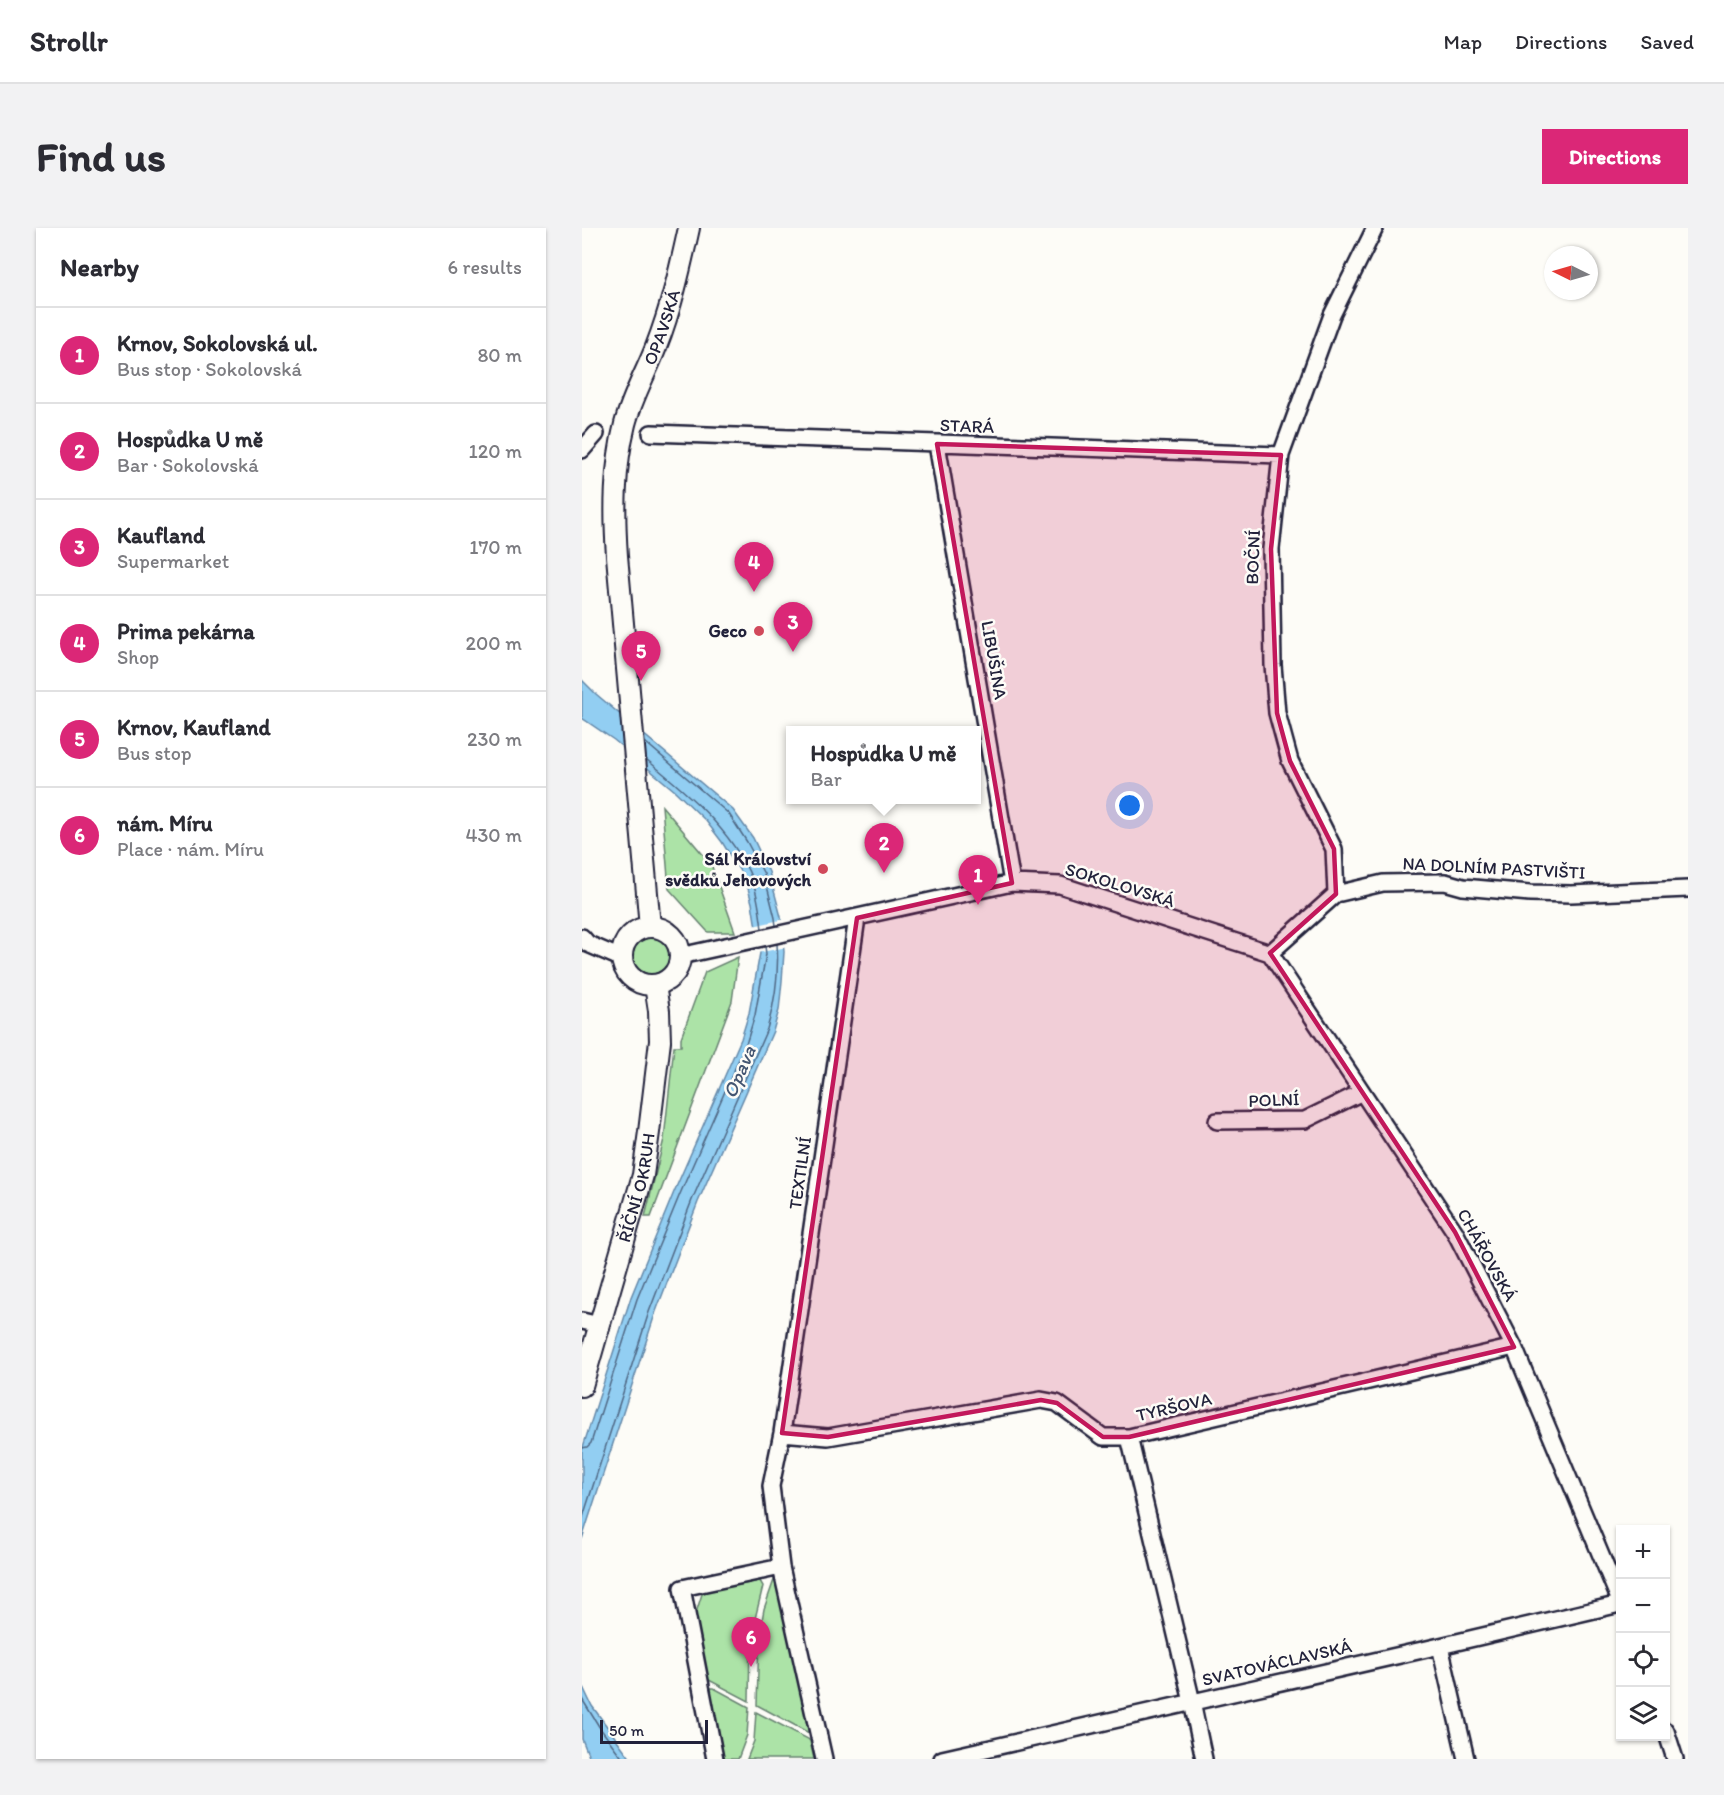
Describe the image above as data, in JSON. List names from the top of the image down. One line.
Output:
{"streets":{"main road":["OPAVSKÁ","ŘÍČNÍ OKRUH"],"street":["STARÁ","BOČNÍ","LIBUŠINA","NA DOLNÍM PASTVIŠTI","SOKOLOVSKÁ","POLNÍ","TEXTILNÍ","CHÁŘOVSKÁ","TYRŠOVA","SVATOVÁCLAVSKÁ"]},"crossings":[["OPAVSKÁ","SOKOLOVSKÁ"],["OPAVSKÁ","ŘÍČNÍ OKRUH"],["STARÁ","BOČNÍ"],["STARÁ","LIBUŠINA"],["BOČNÍ","NA DOLNÍM PASTVIŠTI"],["LIBUŠINA","SOKOLOVSKÁ"],["SOKOLOVSKÁ","TEXTILNÍ"],["SOKOLOVSKÁ","ŘÍČNÍ OKRUH"],["SOKOLOVSKÁ","CHÁŘOVSKÁ"],["POLNÍ","CHÁŘOVSKÁ"],["CHÁŘOVSKÁ","TYRŠOVA"],["TYRŠOVA","SVATOVÁCLAVSKÁ"]],"water":["Opava"],"places":["Geco","Sál Království svědků Jehovových"],"scale_bar":"50 m","north":"left","page":{"header":"Strollr","nav":["Map","Directions","Saved"],"buttons":"Directions","title":"Find us","heading":["Nearby","6 results"],"list":[{"mark":"1","name":"Krnov, Sokolovská ul.","note":"Bus stop · Sokolovská","value":"80 m"},{"mark":"2","name":"Hospůdka U mě","note":"Bar · Sokolovská","value":"120 m"},{"mark":"3","name":"Kaufland","note":"Supermarket","value":"170 m"},{"mark":"4","name":"Prima pekárna","note":"Shop","value":"200 m"},{"mark":"5","name":"Krnov, Kaufland","note":"Bus stop","value":"230 m"},{"mark":"6","name":"nám. Míru","note":"Place · nám. Míru","value":"430 m"}],"pins":["4","3","5","2","1","6"],"popup":["Hospůdka U mě","Bar"],"map_buttons":["+","−"],"scale":"50 m"}}
